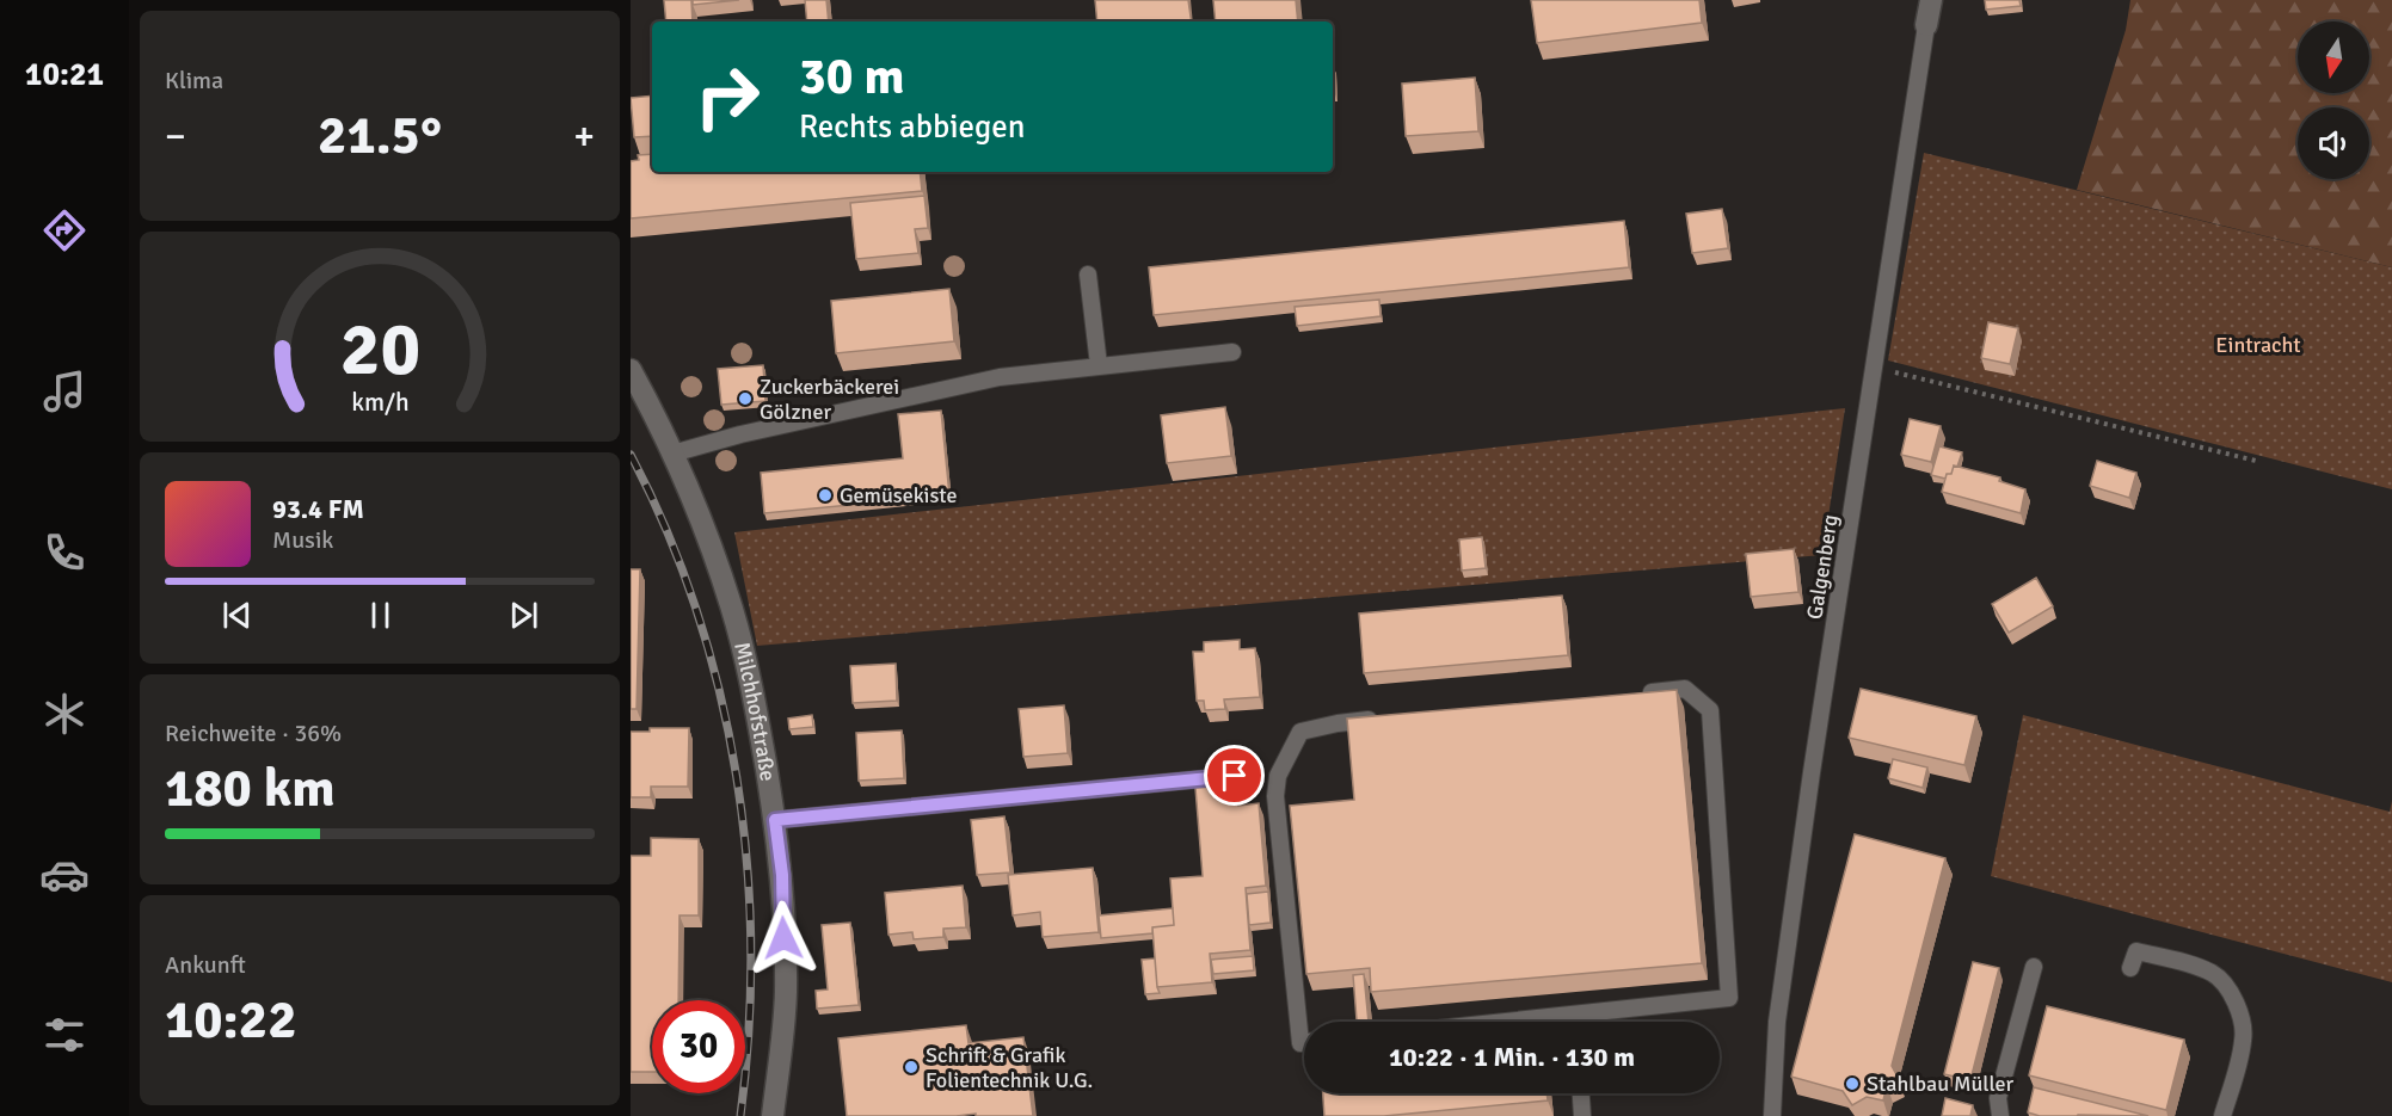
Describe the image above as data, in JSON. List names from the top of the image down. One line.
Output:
{"streets":{"street":["Milchhofstraße"],"lane":["Galgenberg"]},"parks":["Eintracht"],"places":["Zuckerbäckerei Gölzner","Gemüsekiste","Schrift & Grafik Folientechnik U.G.","Stahlbau Müller"],"north":"bottom","page":{"tabs":"10:21","tile":["Klima",["Reichweite · 36%","180 km"],["Ankunft","10:22"]],"turn":["30 m","Rechts abbiegen"],"heat":["−","21.5°","+"],"song":["93.4 FM","Musik"],"limit":"30","trip":"10:22 · 1 Min. · 130 m","gauge":["20","km/h"]}}
